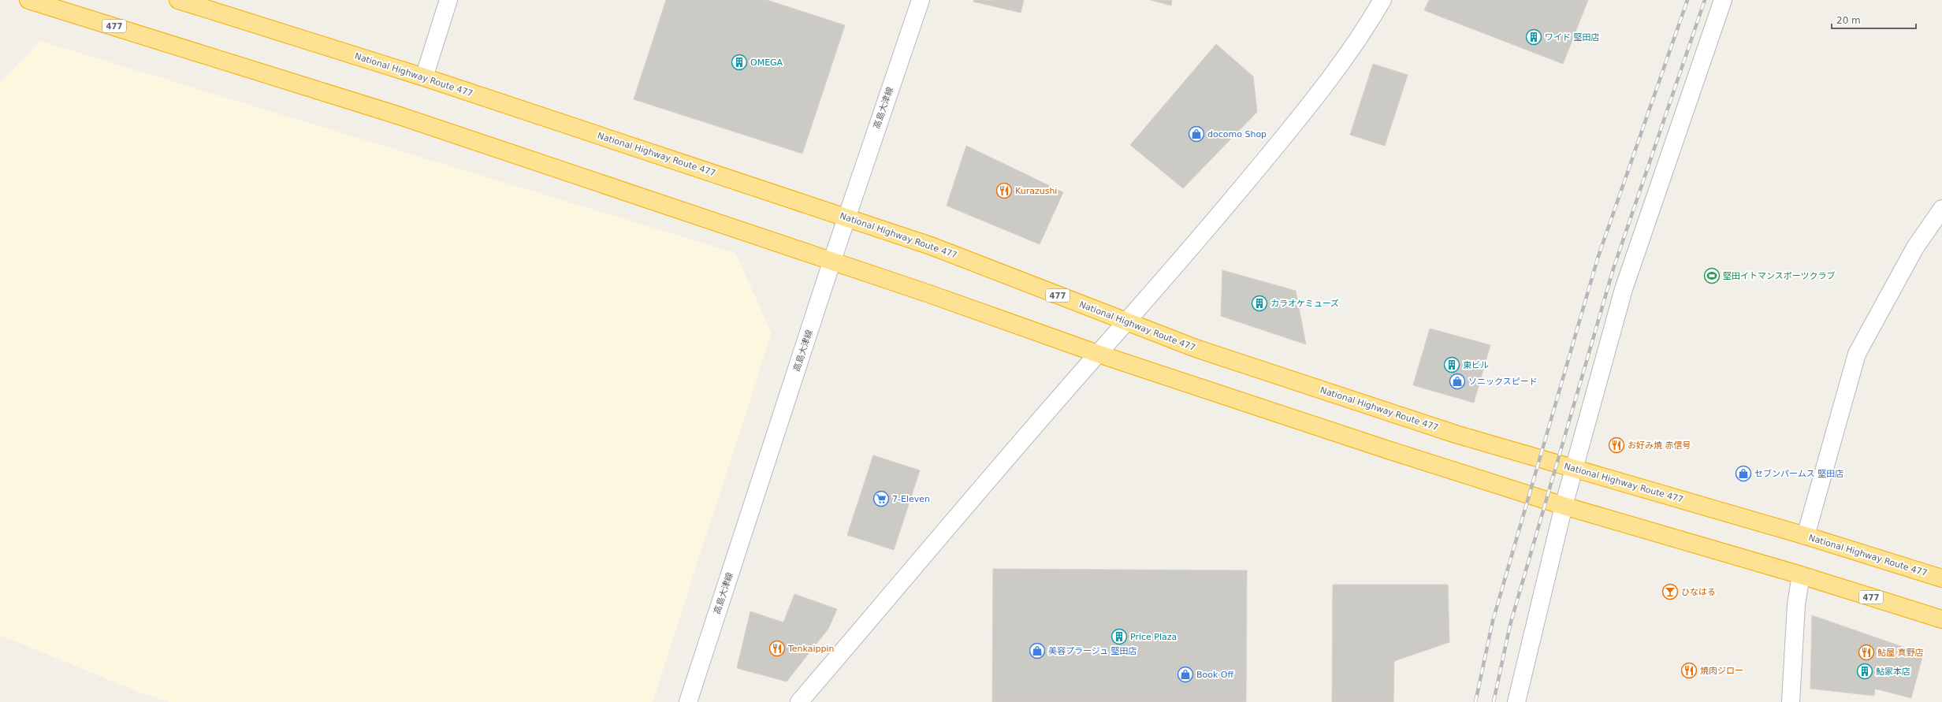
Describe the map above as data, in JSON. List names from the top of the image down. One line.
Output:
{"streets":{"highway":["477","National Highway Route 477"],"street":["高島大津線"]},"crossings":[["477","高島大津線"],["National Highway Route 477","高島大津線"]],"places":{"building":["ワイド 堅田店","OMEGA","カラオケミューズ","東ビル","Price Plaza","鮎家本店"],"shop":["docomo Shop","ソニックスピード","セブンパームス 堅田店","美容プラージュ 堅田店","Book Off"],"restaurant":["Kurazushi","お好み焼 赤信号","Tenkaippin","鮎屋 真野店","焼肉ジロー"],"sports":["堅田イトマンスポーツクラブ"],"supermarket":["7-Eleven"],"bar":["ひなはる"]},"scale_bar":"20 m"}
